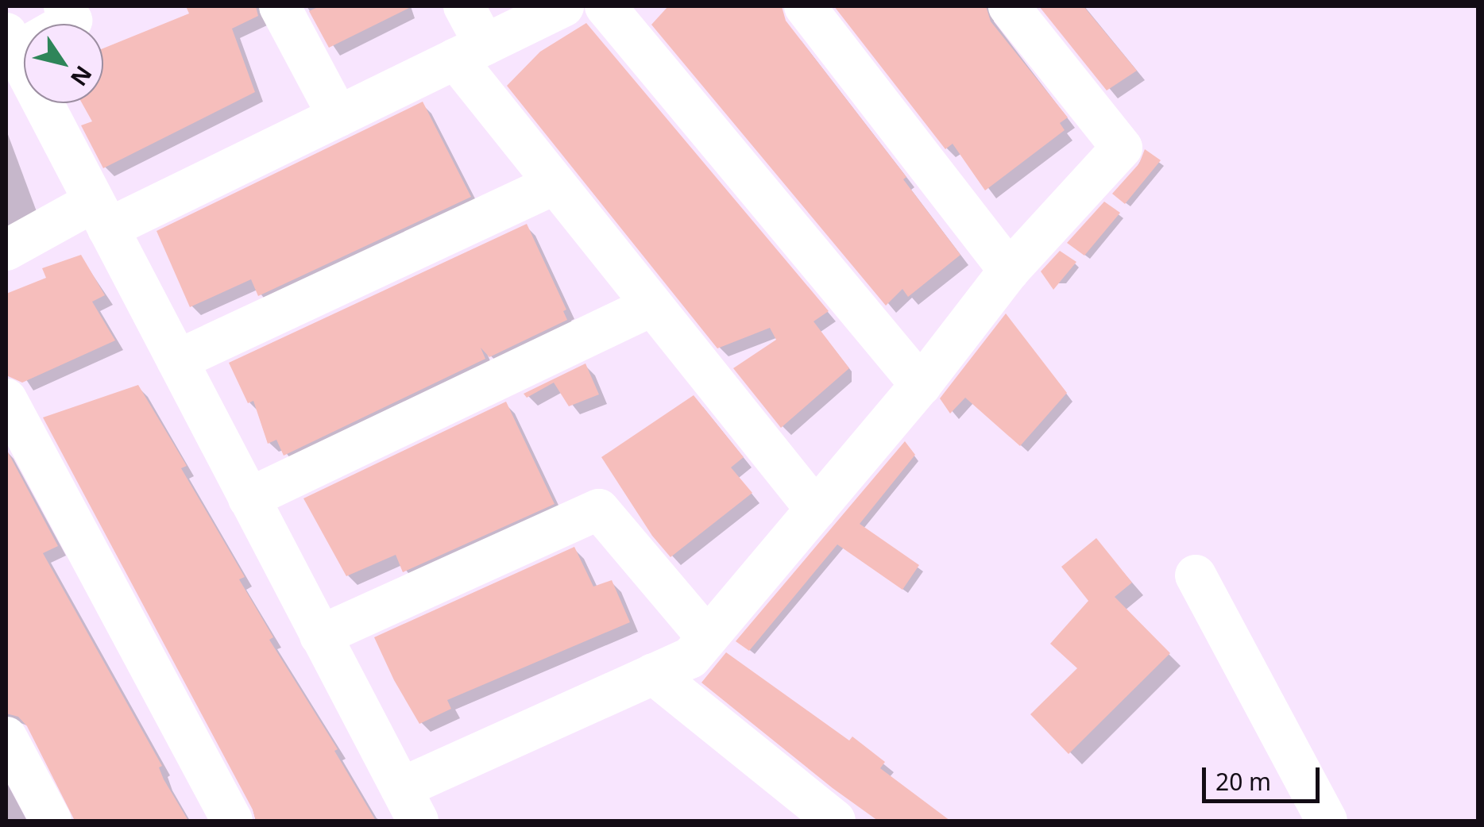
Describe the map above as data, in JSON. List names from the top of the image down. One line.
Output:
{"scale_bar":"20 m","north":"bottom right"}
